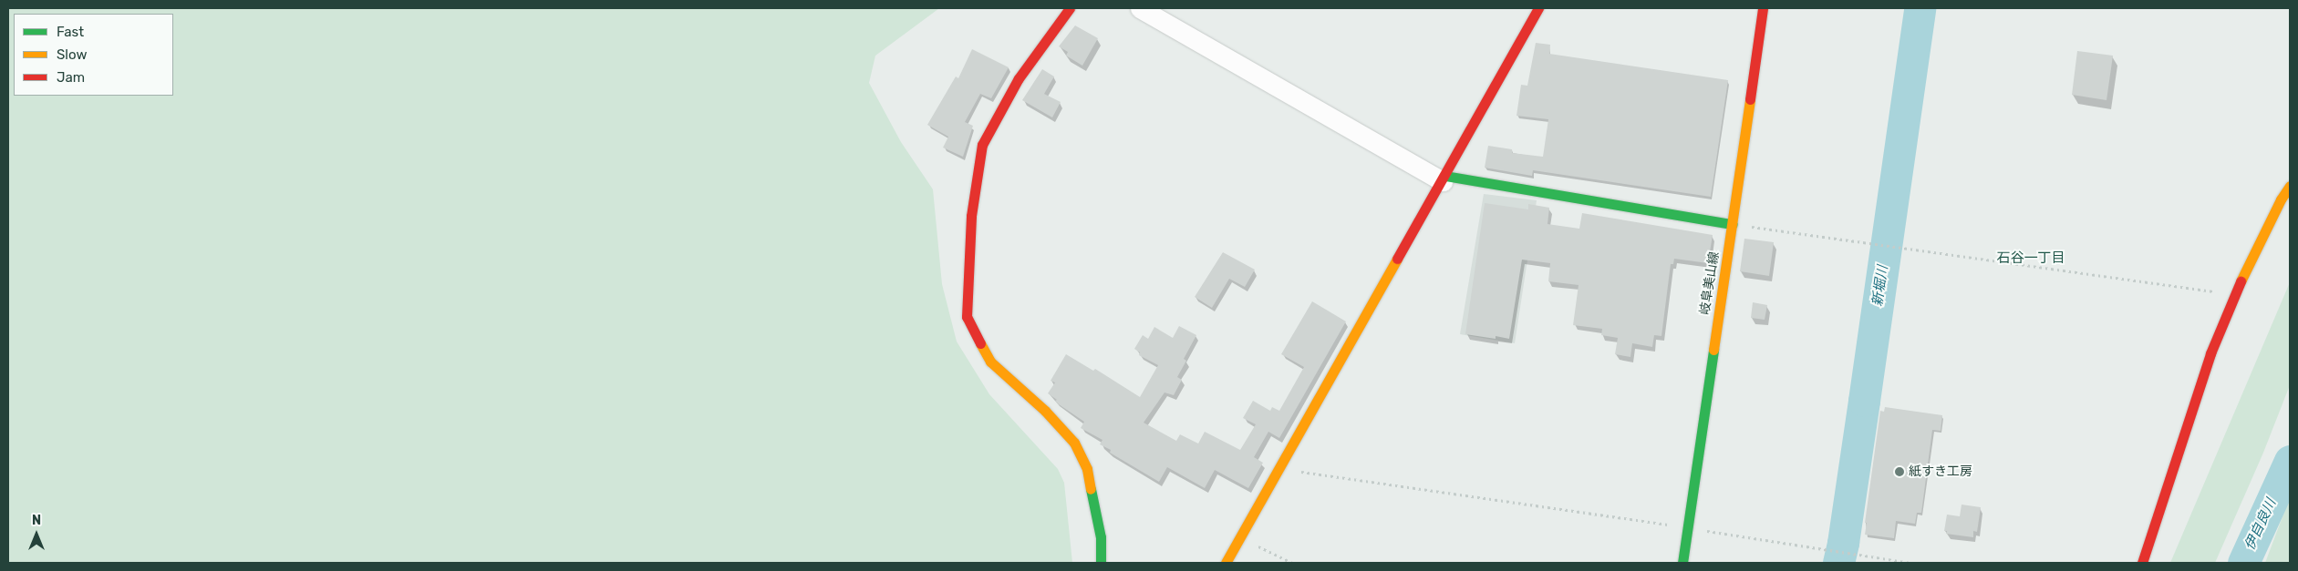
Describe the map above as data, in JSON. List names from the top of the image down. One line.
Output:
{"streets":{"street":["岐阜美山線"]},"districts":["石谷一丁目"],"water":["新堀川","伊自良川"],"places":["紙すき工房"],"legend":["Fast","Slow","Jam"],"north":"top"}
